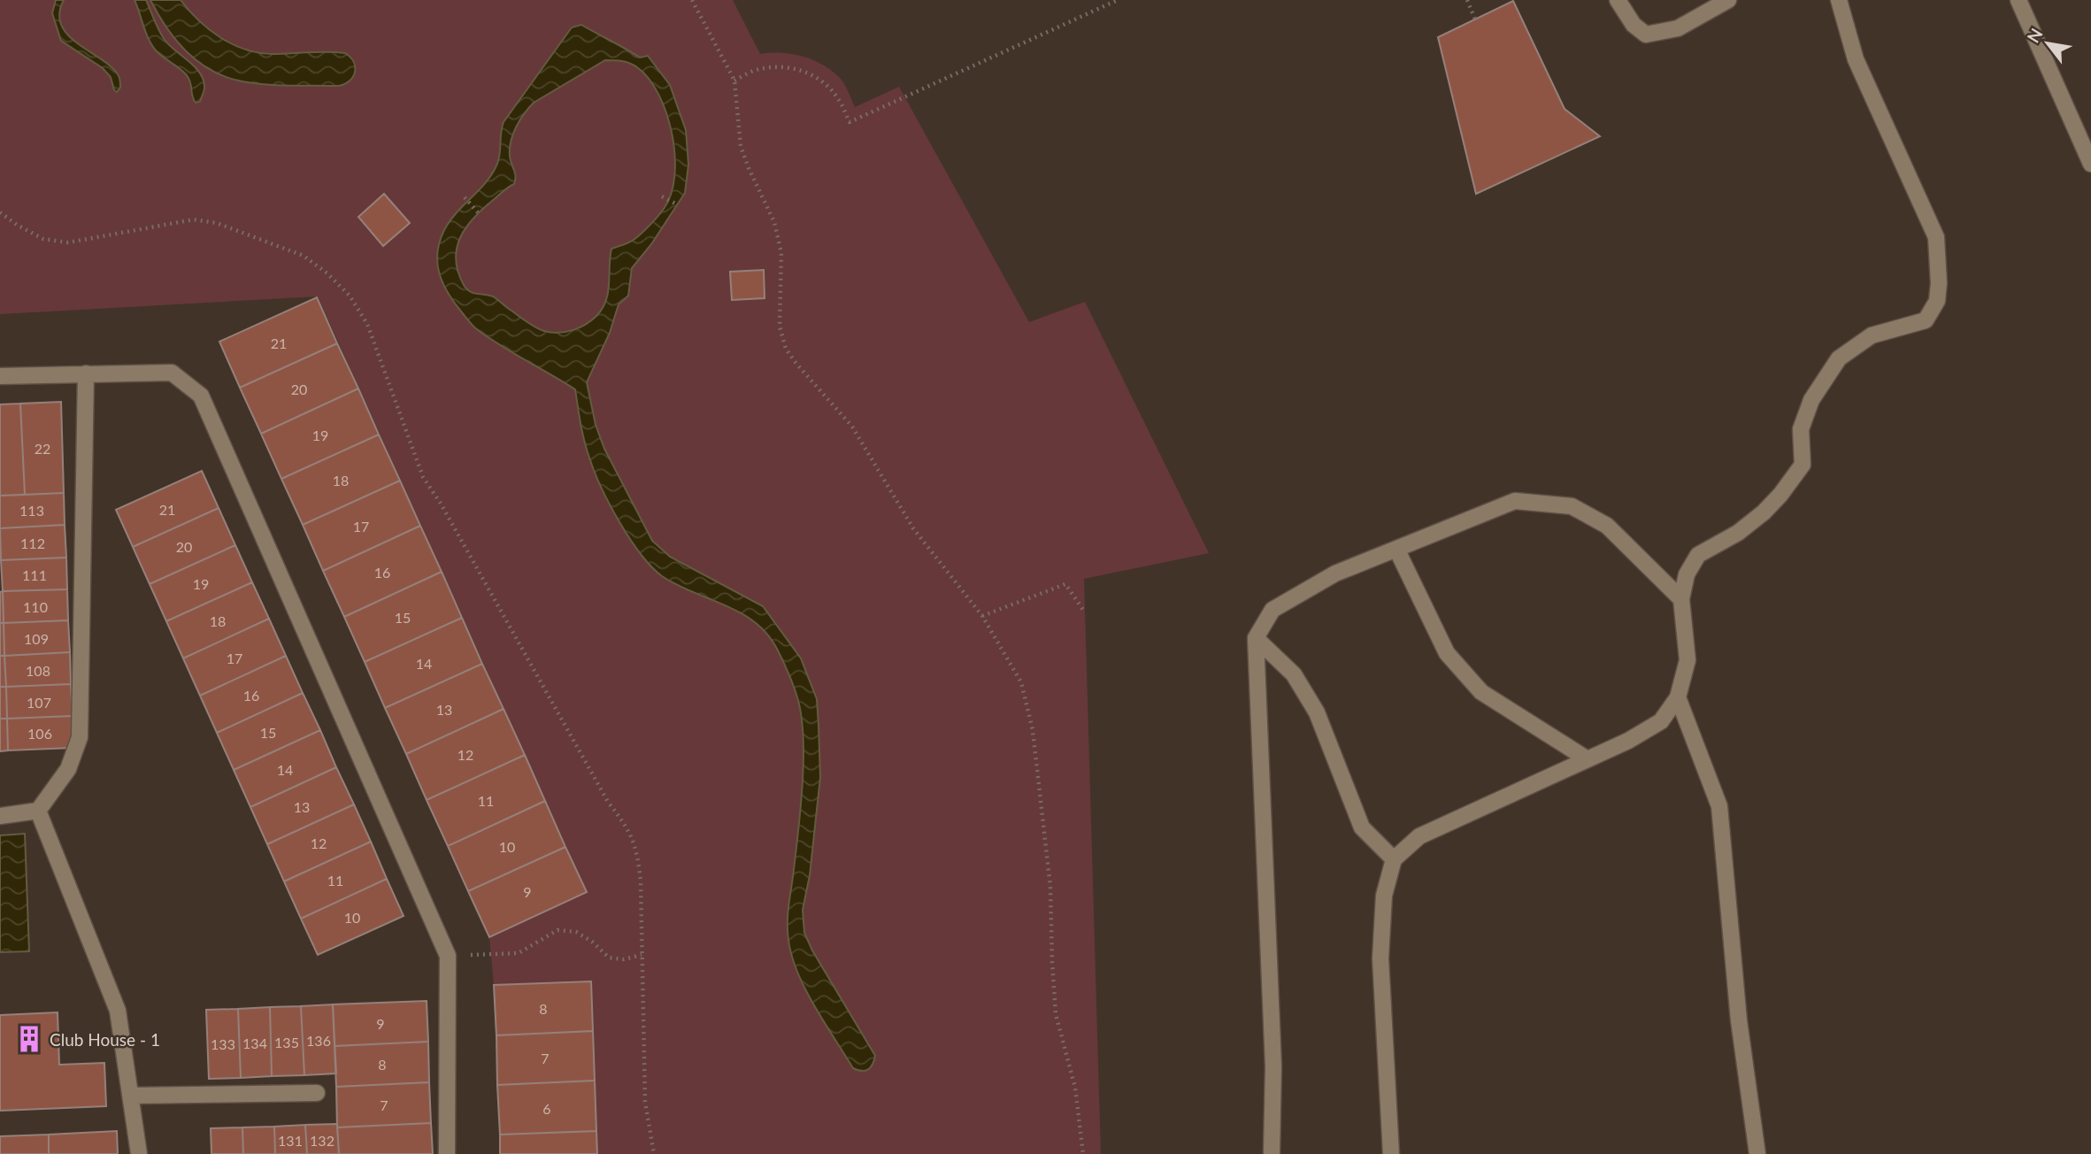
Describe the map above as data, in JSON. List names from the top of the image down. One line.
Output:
{"places":{"building":["Club House - 1"]},"house_numbers":["21","20","19","22","18","21","113","17","112","20","16","111","19","110","15","18","109","17","14","108","16","107","13","15","106","12","14","11","13","12","10","11","9","10","8","9","136","135","134","133","7","8","7","6","131","132"],"north":"top left"}
